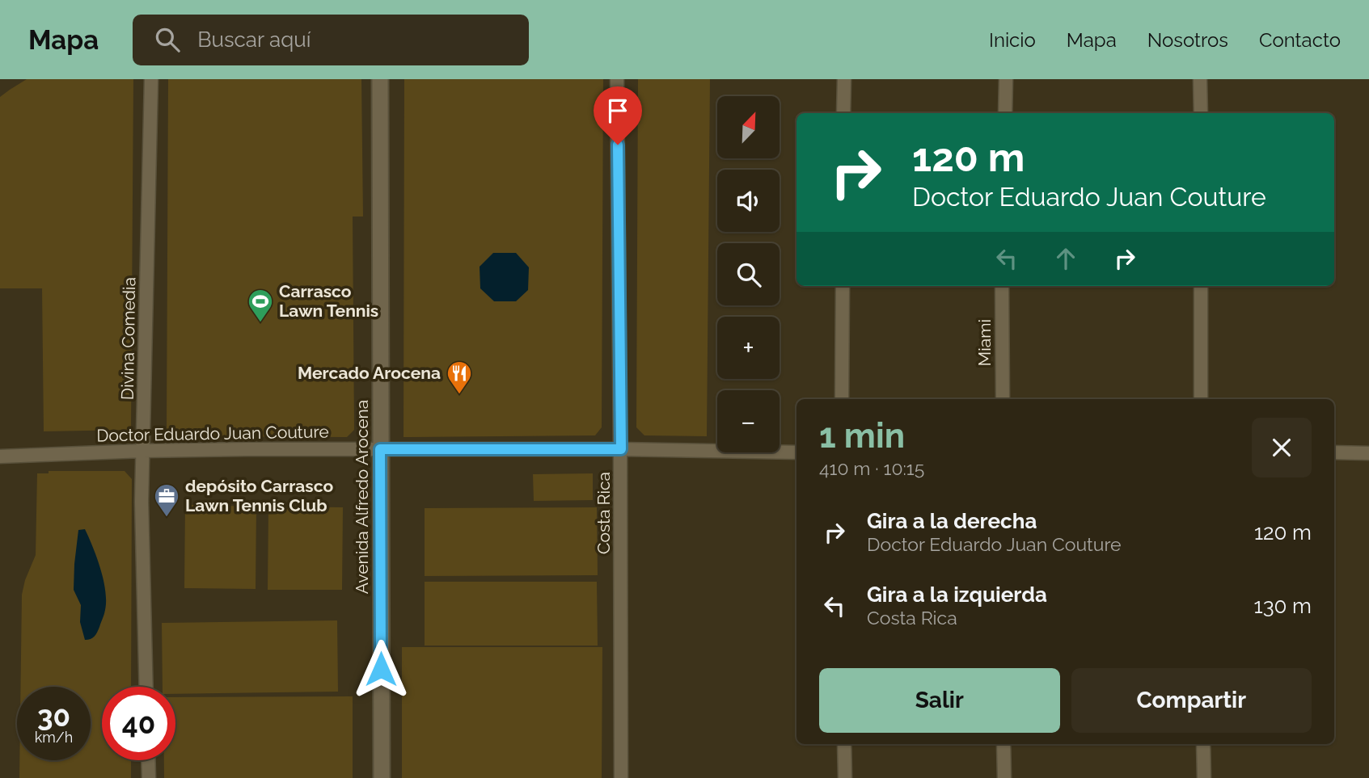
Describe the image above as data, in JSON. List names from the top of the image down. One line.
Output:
{"streets":{"street":["Divina Comedia","Miami","Doctor Eduardo Juan Couture","Avenida Alfredo Arocena","Costa Rica"]},"crossings":[["Divina Comedia","Doctor Eduardo Juan Couture"],["Doctor Eduardo Juan Couture","Avenida Alfredo Arocena"],["Doctor Eduardo Juan Couture","Costa Rica"]],"places":{"sports":["Carrasco Lawn Tennis"],"restaurant":["Mercado Arocena"],"office":["depósito Carrasco Lawn Tennis Club"]},"north":"top right","page":{"header":"Mapa","search":"Buscar aquí","nav":["Inicio","Mapa","Nosotros","Contacto"],"map_buttons":["+","−"],"turn":["120 m","Doctor Eduardo Juan Couture"],"heading":["1 min","410 m · 10:15"],"list":[{"name":"Gira a la derecha","note":"Doctor Eduardo Juan Couture","value":"120 m"},{"name":"Gira a la izquierda","note":"Costa Rica","value":"130 m"}],"buttons":["Salir","Compartir"],"speed":"30 km/h","limit":"40"}}
